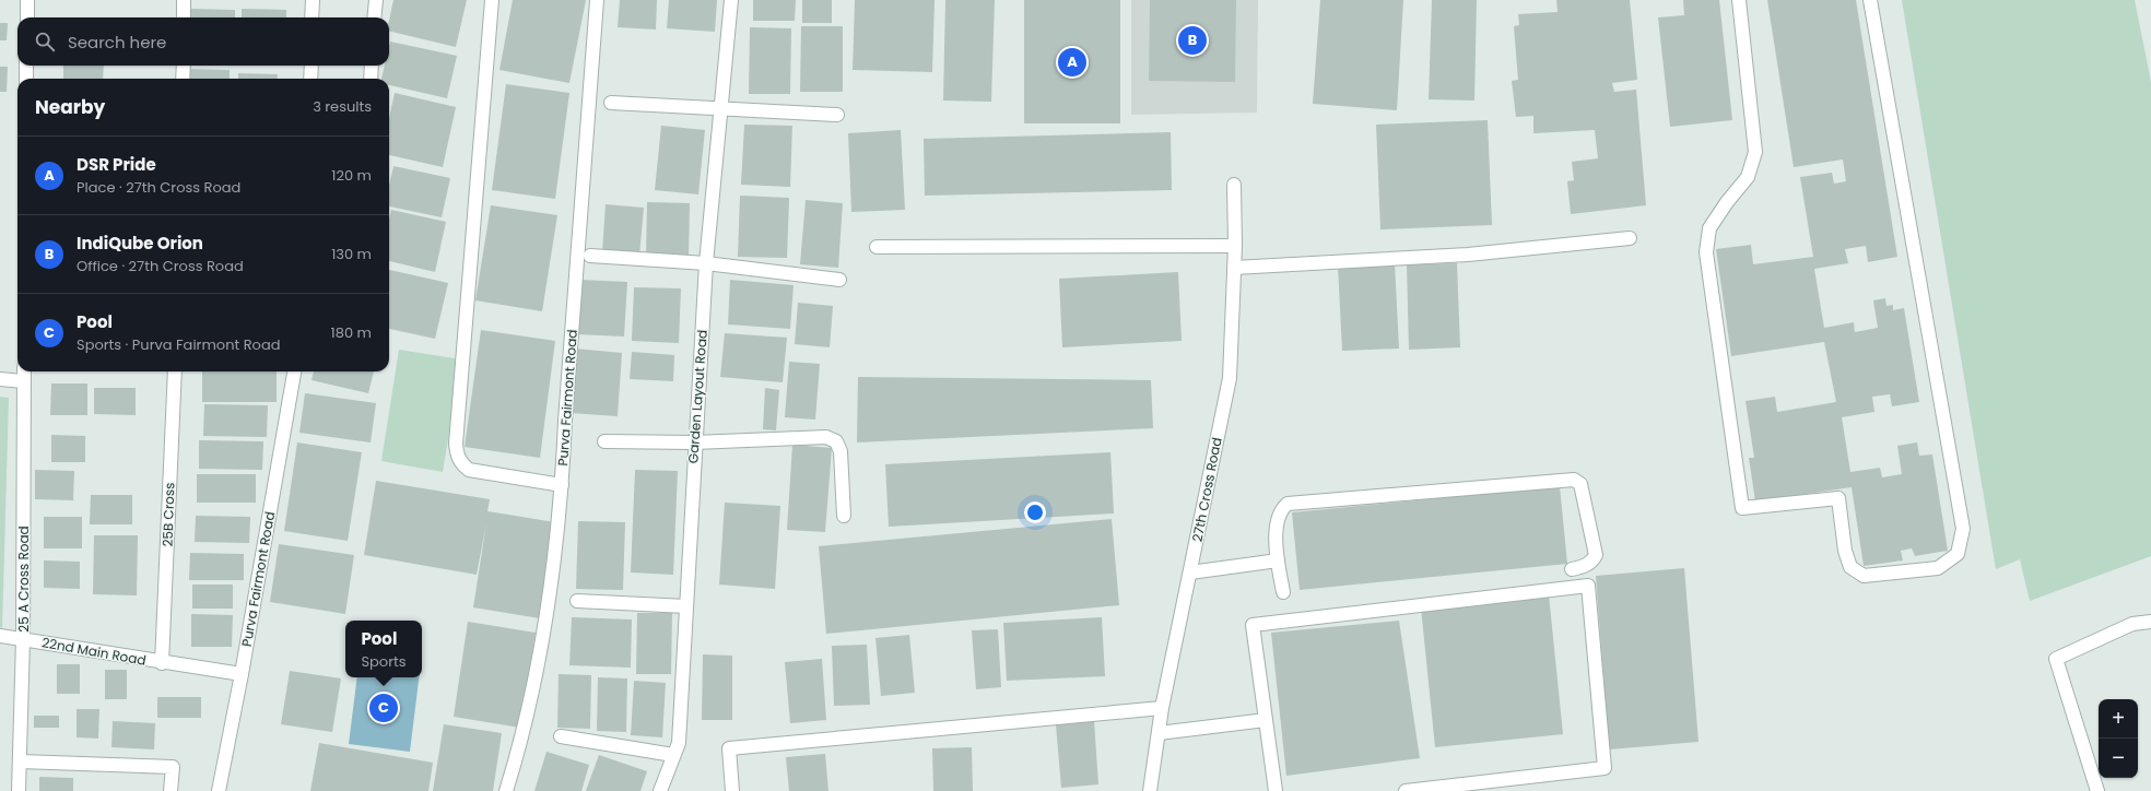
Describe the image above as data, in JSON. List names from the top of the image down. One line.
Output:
{"streets":{"street":["Garden Layout Road","Purva Fairmont Road","27th Cross Road","25B Cross","25 A Cross Road","22nd Main Road"]},"crossings":[["Purva Fairmont Road","22nd Main Road"],["25B Cross","22nd Main Road"],["25 A Cross Road","22nd Main Road"]],"page":{"search":"Search here","pins":["B","A","C"],"heading":["Nearby","3 results"],"list":[{"mark":"A","name":"DSR Pride","note":"Place · 27th Cross Road","value":"120 m"},{"mark":"B","name":"IndiQube Orion","note":"Office · 27th Cross Road","value":"130 m"},{"mark":"C","name":"Pool","note":"Sports · Purva Fairmont Road","value":"180 m"}],"popup":["Pool","Sports"],"map_buttons":["+","−"]}}
